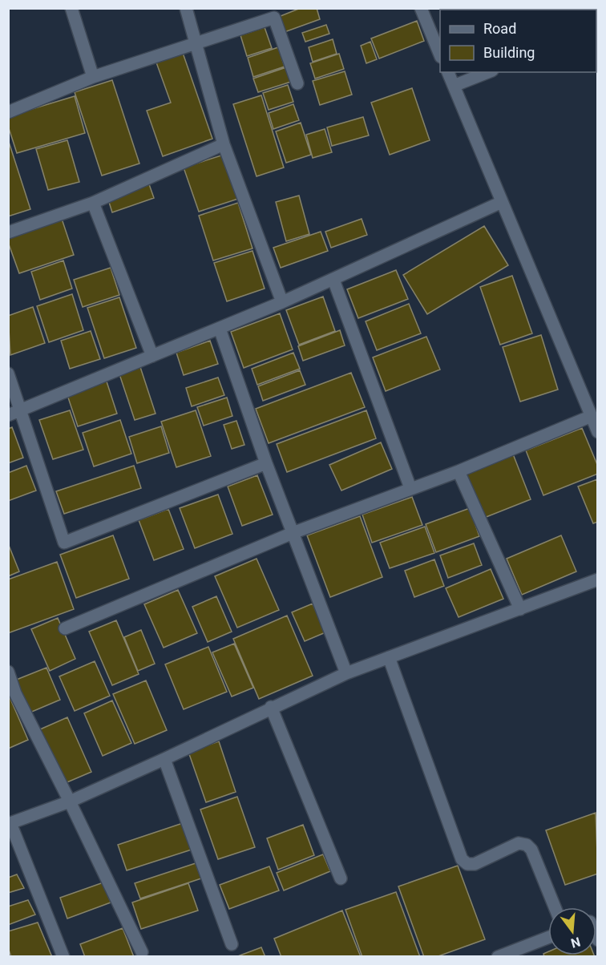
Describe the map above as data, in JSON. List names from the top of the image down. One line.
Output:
{"legend":["Road","Building"],"north":"bottom"}
